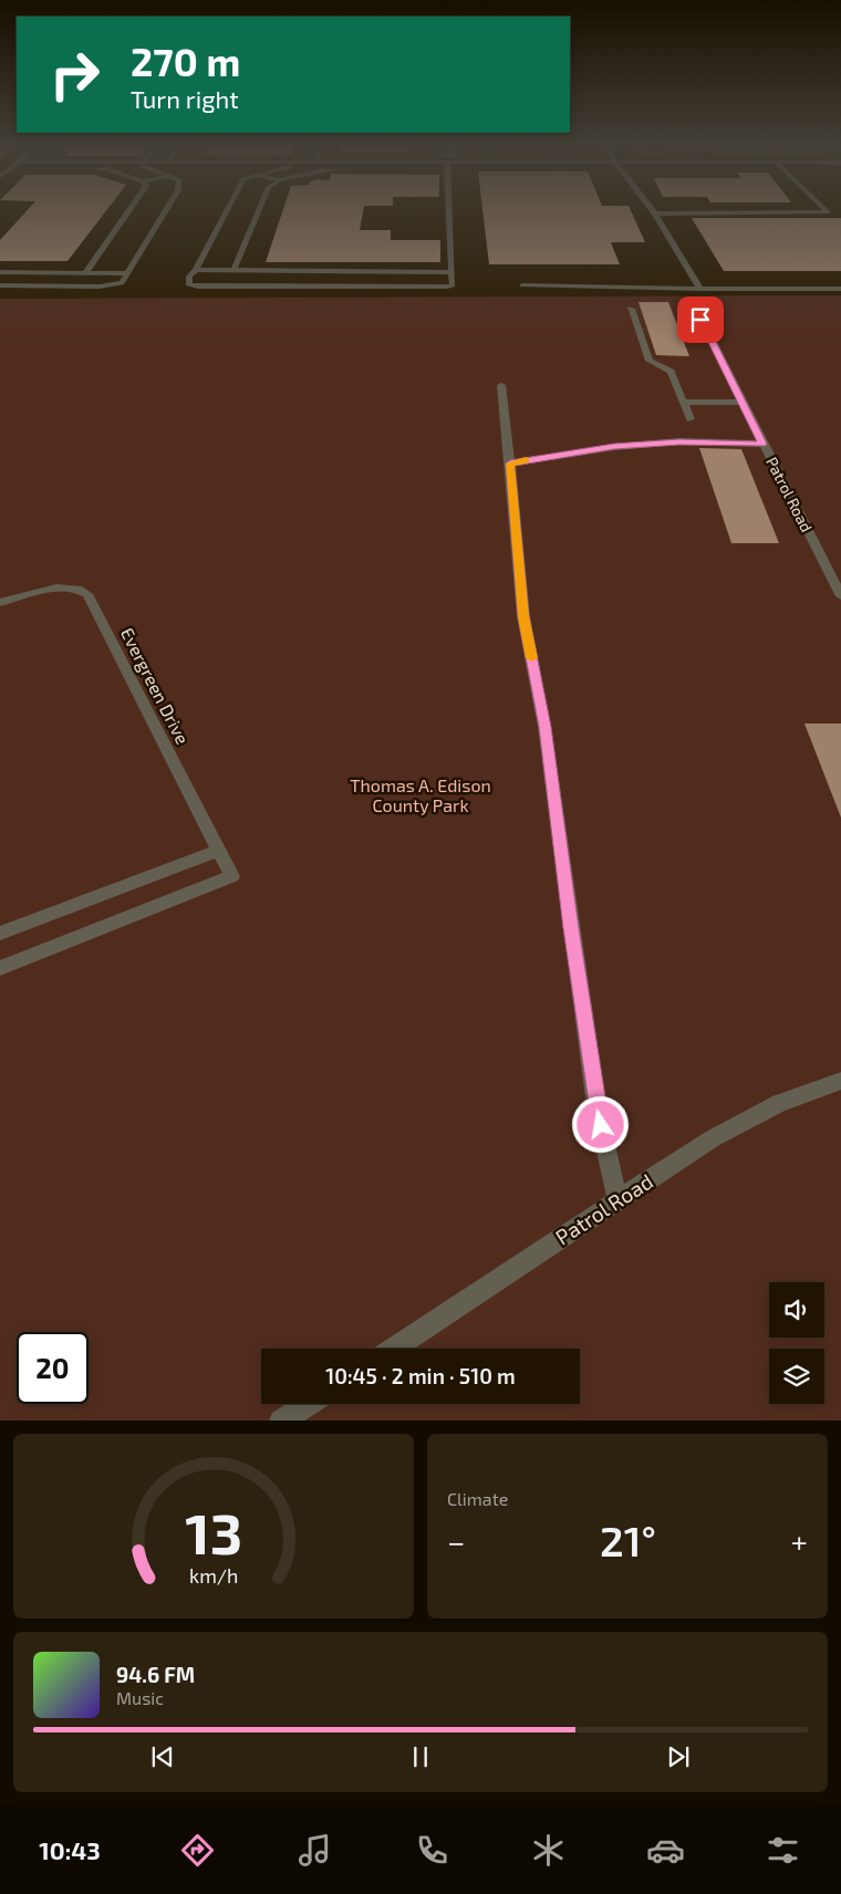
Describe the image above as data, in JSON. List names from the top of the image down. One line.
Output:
{"streets":{"street":["Patrol Road","Evergreen Drive"]},"parks":["Thomas A. Edison County Park"],"page":{"turn":["270 m","Turn right"],"limit":"20","trip":"10:45 · 2 min · 510 m","tile":"Climate","heat":["−","21°","+"],"song":["94.6 FM","Music"],"tabs":"10:43","gauge":["13","km/h"]}}
